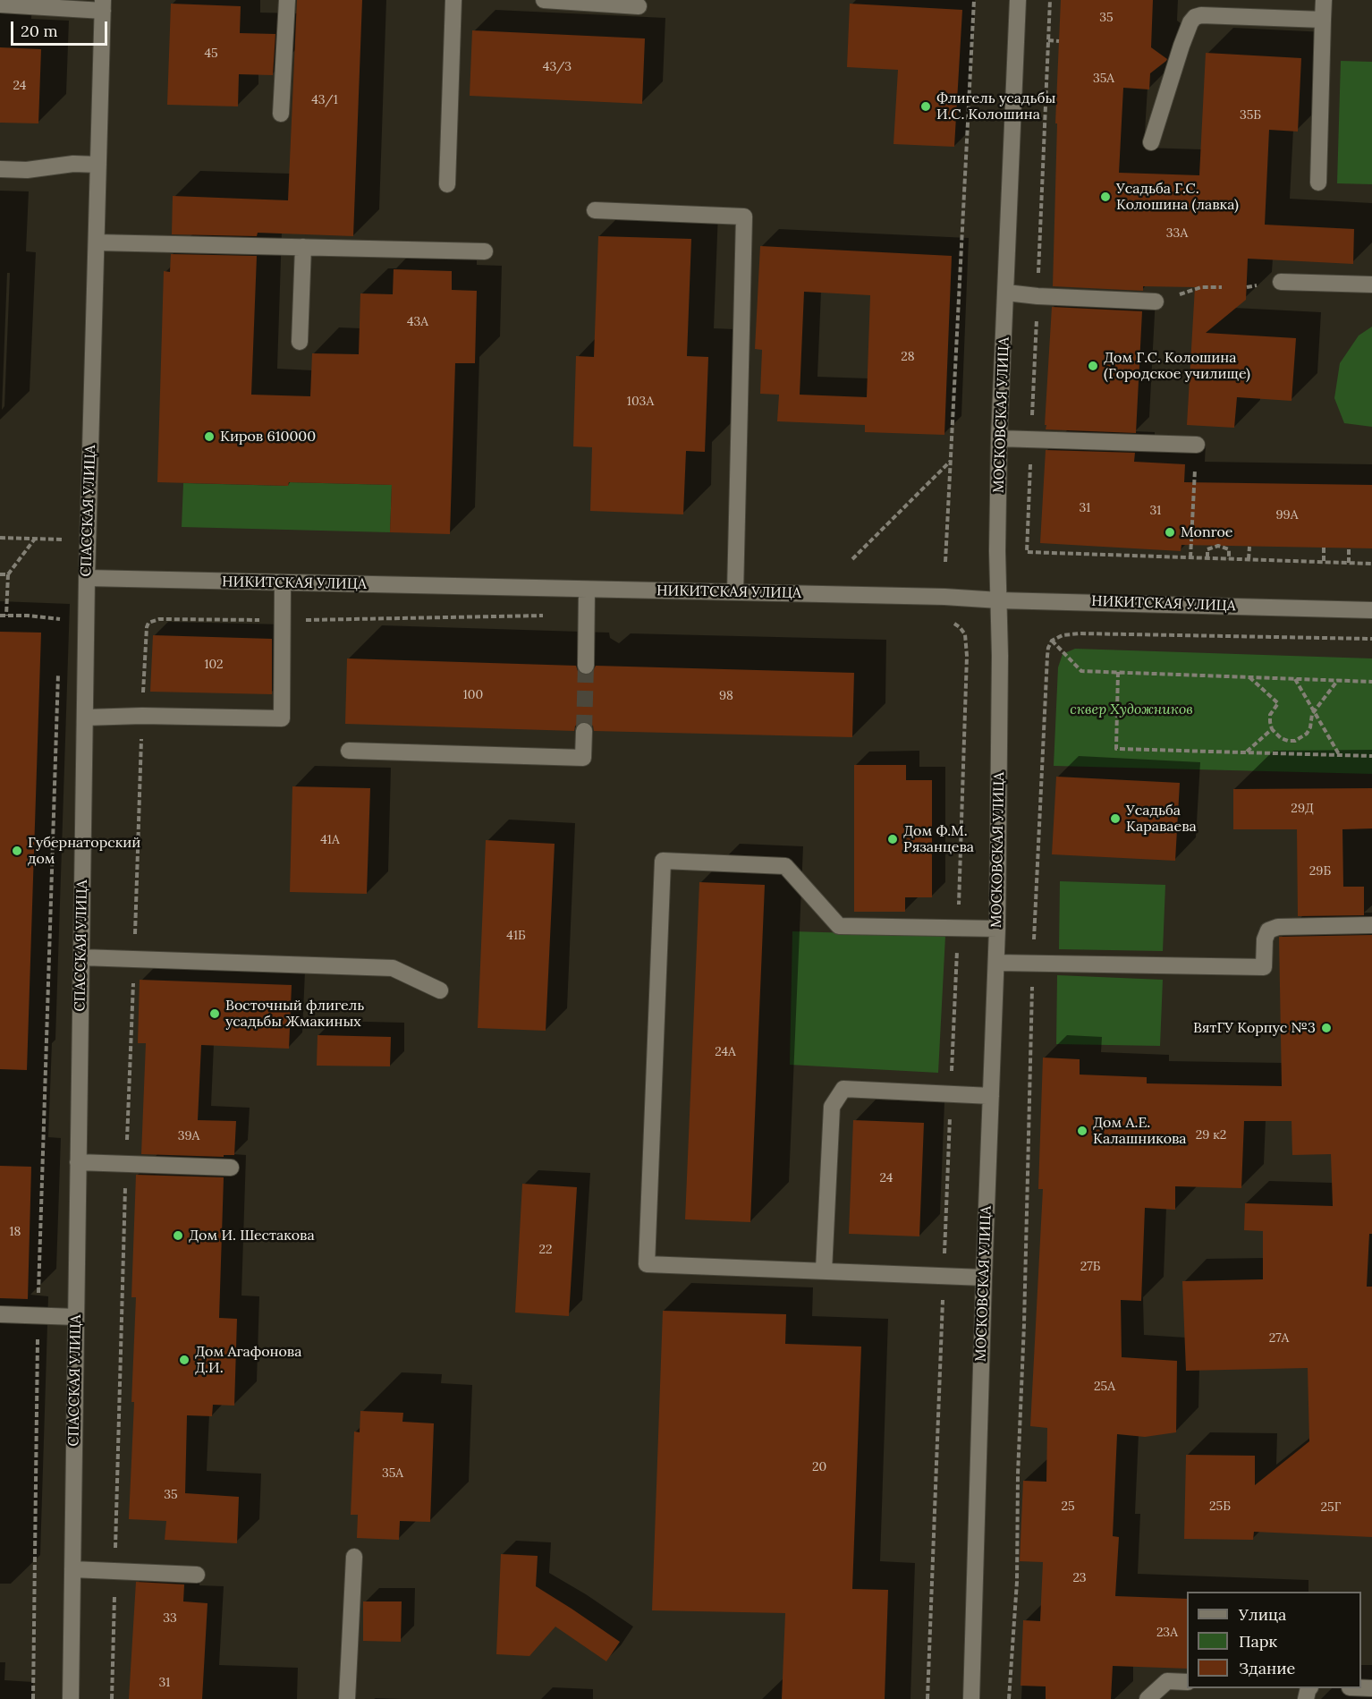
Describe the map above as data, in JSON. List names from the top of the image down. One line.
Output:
{"streets":{"street":["МОСКОВСКАЯ УЛИЦА","СПАССКАЯ УЛИЦА","НИКИТСКАЯ УЛИЦА"]},"crossings":[["МОСКОВСКАЯ УЛИЦА","НИКИТСКАЯ УЛИЦА"],["СПАССКАЯ УЛИЦА","НИКИТСКАЯ УЛИЦА"]],"parks":["сквер Художников"],"places":["Флигель усадьбы И.С. Колошина","Усадьба Г.С. Колошина (лавка)","Дом Г.С. Колошина (Городское училище)","Киров 610000","Monroe","Усадьба Караваева","Дом Ф.М. Рязанцева","Губернаторский дом","Восточный флигель усадьбы Жмакиных","ВятГУ Корпус №3","Дом А.Е. Калашникова","Дом И. Шестакова","Дом Агафонова Д.И."],"house_numbers":["35","45","43/3","35А","24","43/1","35Б","33А","43А","28","103А","31","31","99А","102","100","98","29Д","41А","29Б","41Б","24А","29 к2","39А","24","18","22","27Б","27А","25А","20","35А","35","25","25Б","25Г","23","33","23А","31"],"legend":["Улица","Парк","Здание"],"scale_bar":"20 m"}
